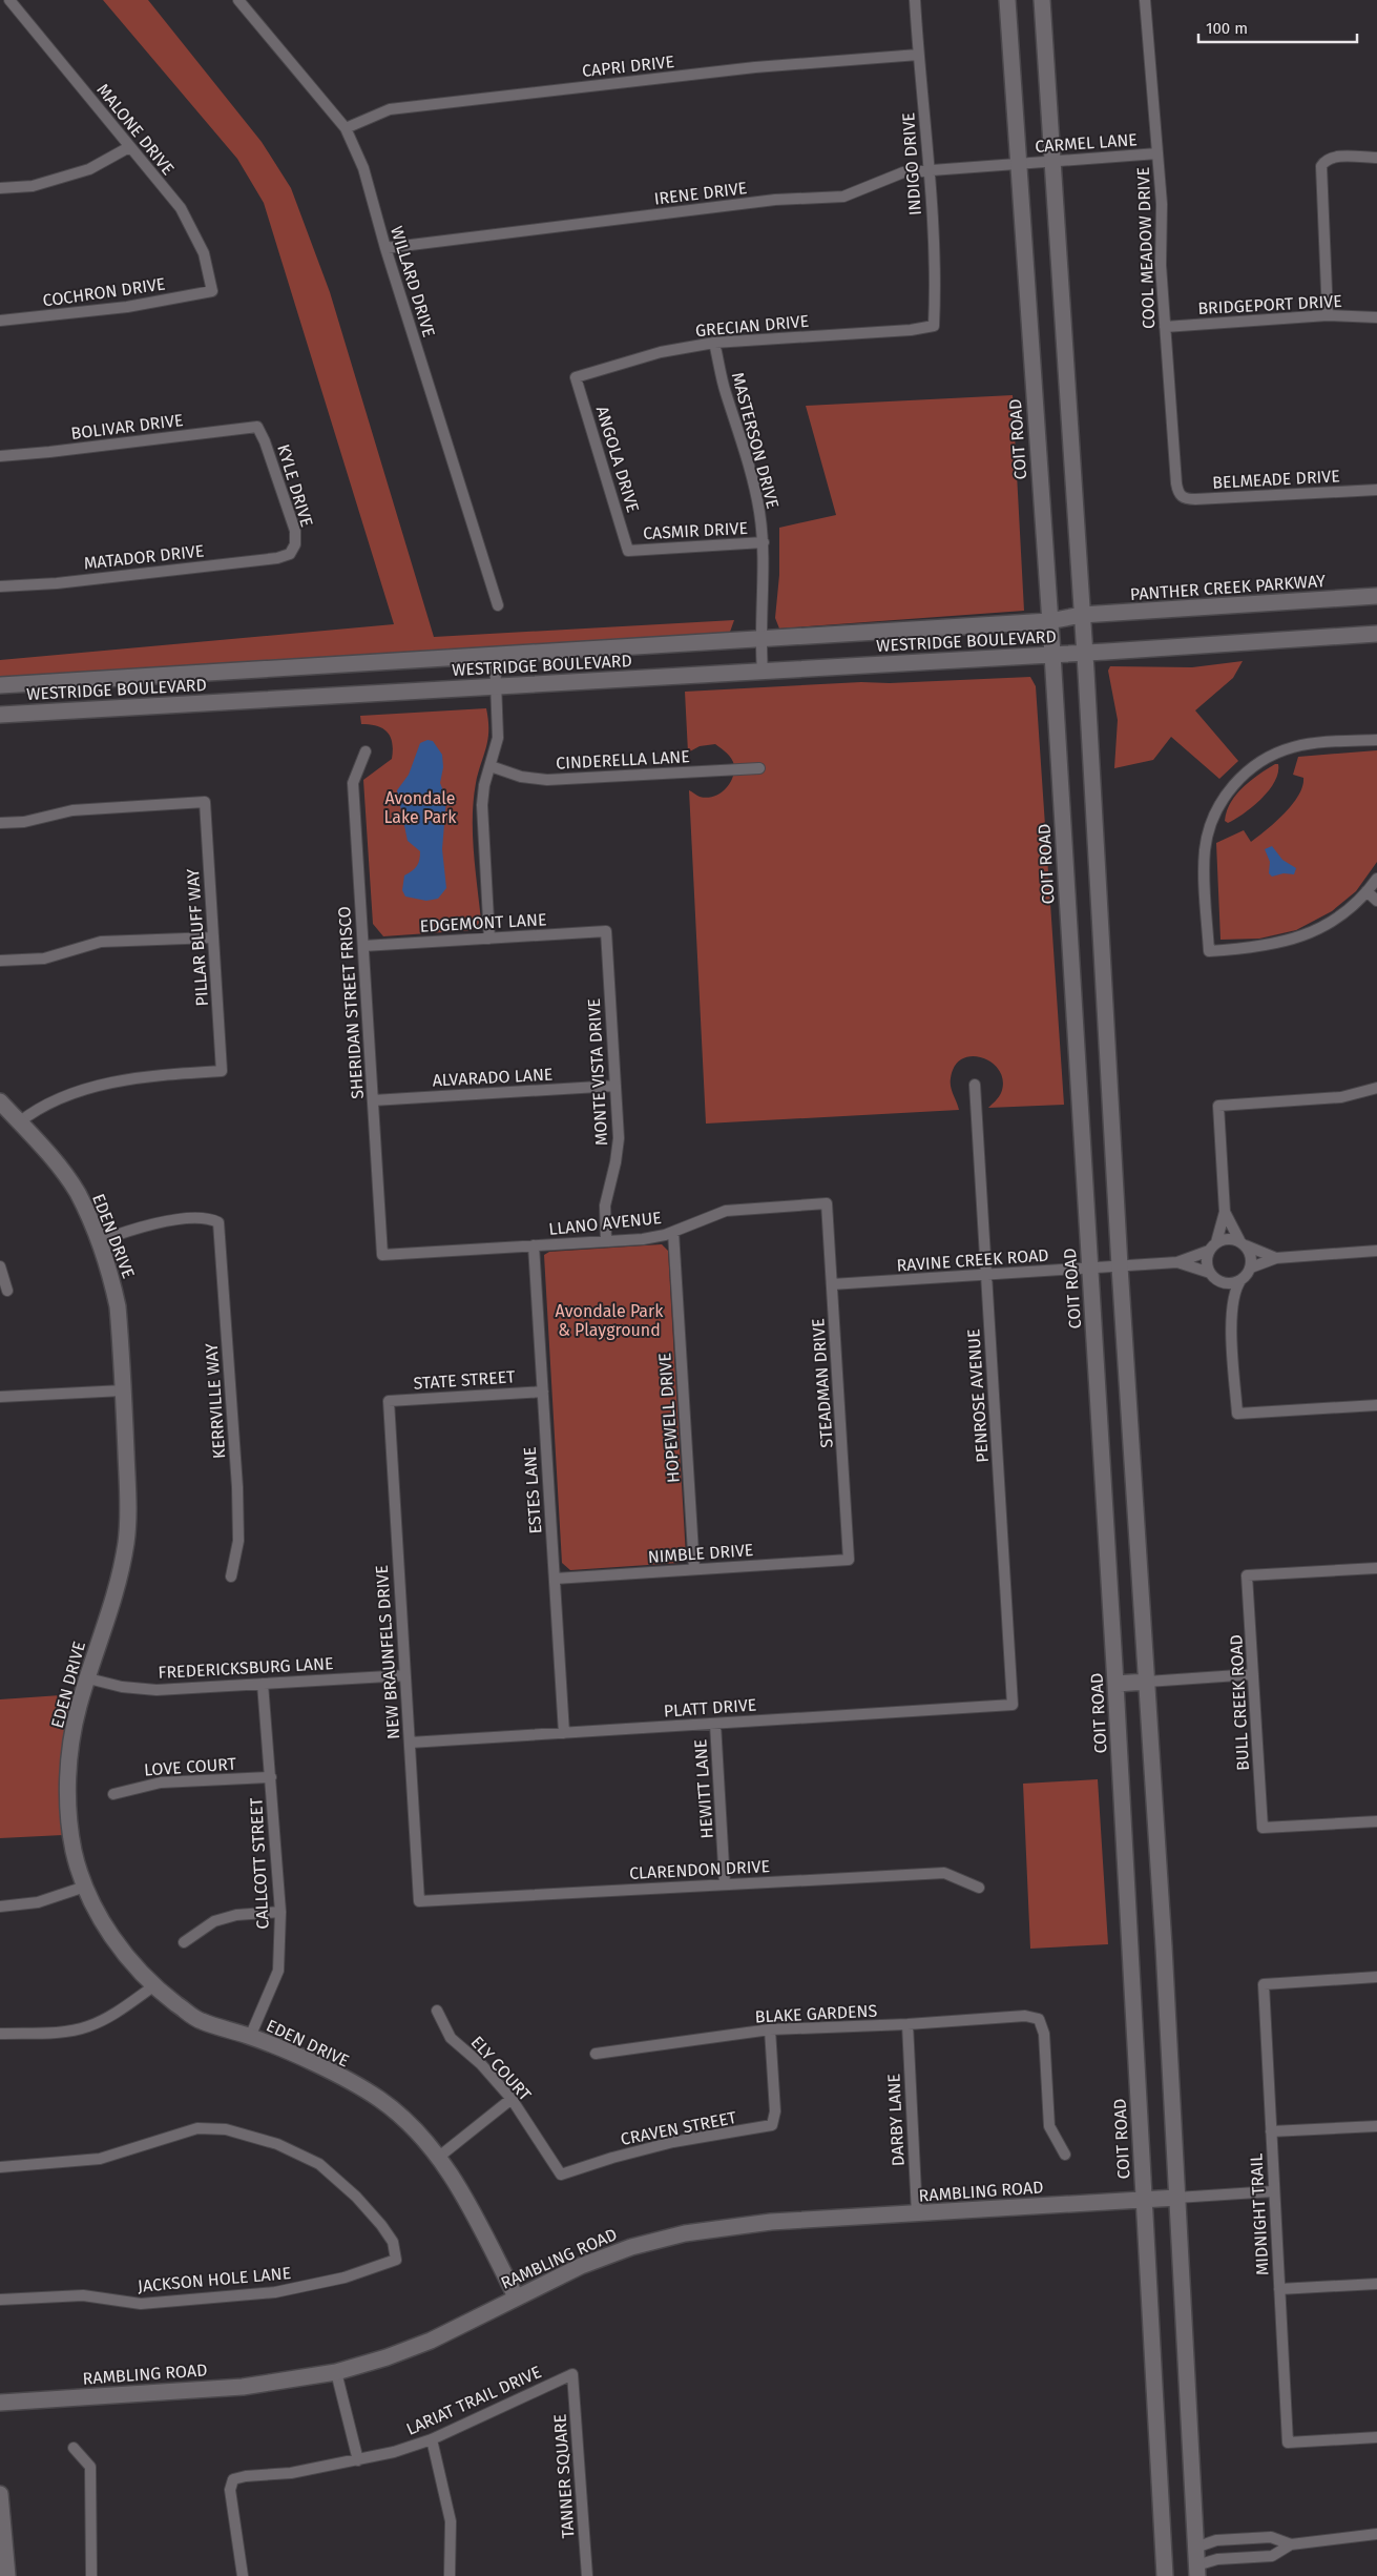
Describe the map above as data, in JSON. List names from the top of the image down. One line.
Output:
{"streets":{"main road":["COIT ROAD","PANTHER CREEK PARKWAY","WESTRIDGE BOULEVARD","EDEN DRIVE","RAMBLING ROAD"],"street":["CAPRI DRIVE","MALONE DRIVE","CARMEL LANE","INDIGO DRIVE","IRENE DRIVE","COOL MEADOW DRIVE","WILLARD DRIVE","COCHRON DRIVE","BRIDGEPORT DRIVE","GRECIAN DRIVE","BOLIVAR DRIVE","MASTERSON DRIVE","ANGOLA DRIVE","BELMEADE DRIVE","KYLE DRIVE","CASMIR DRIVE","MATADOR DRIVE","CINDERELLA LANE","EDGEMONT LANE","PILLAR BLUFF WAY","SHERIDAN STREET FRISCO","MONTE VISTA DRIVE","ALVARADO LANE","LLANO AVENUE","RAVINE CREEK ROAD","STATE STREET","STEADMAN DRIVE","PENROSE AVENUE","KERRVILLE WAY","HOPEWELL DRIVE","ESTES LANE","NIMBLE DRIVE","NEW BRAUNFELS DRIVE","FREDERICKSBURG LANE","BULL CREEK ROAD","PLATT DRIVE","LOVE COURT","HEWITT LANE","CALLCOTT STREET","CLARENDON DRIVE","BLAKE GARDENS","ELY COURT","DARBY LANE","CRAVEN STREET","MIDNIGHT TRAIL","JACKSON HOLE LANE","LARIAT TRAIL DRIVE","TANNER SQUARE"]},"crossings":[["CAPRI DRIVE","INDIGO DRIVE"],["CAPRI DRIVE","WILLARD DRIVE"],["MALONE DRIVE","COCHRON DRIVE"],["CARMEL LANE","IRENE DRIVE"],["CARMEL LANE","COOL MEADOW DRIVE"],["CARMEL LANE","COIT ROAD"],["INDIGO DRIVE","IRENE DRIVE"],["INDIGO DRIVE","GRECIAN DRIVE"],["IRENE DRIVE","WILLARD DRIVE"],["IRENE DRIVE","COIT ROAD"],["COOL MEADOW DRIVE","BRIDGEPORT DRIVE"],["COOL MEADOW DRIVE","BELMEADE DRIVE"],["GRECIAN DRIVE","MASTERSON DRIVE"],["GRECIAN DRIVE","ANGOLA DRIVE"],["BOLIVAR DRIVE","KYLE DRIVE"],["COIT ROAD","WESTRIDGE BOULEVARD"],["COIT ROAD","RAVINE CREEK ROAD"],["COIT ROAD","RAMBLING ROAD"],["MASTERSON DRIVE","CASMIR DRIVE"],["MASTERSON DRIVE","WESTRIDGE BOULEVARD"],["ANGOLA DRIVE","CASMIR DRIVE"],["KYLE DRIVE","MATADOR DRIVE"],["PANTHER CREEK PARKWAY","WESTRIDGE BOULEVARD"],["EDGEMONT LANE","SHERIDAN STREET FRISCO"],["EDGEMONT LANE","MONTE VISTA DRIVE"],["PILLAR BLUFF WAY","EDEN DRIVE"],["SHERIDAN STREET FRISCO","ALVARADO LANE"],["SHERIDAN STREET FRISCO","LLANO AVENUE"],["MONTE VISTA DRIVE","ALVARADO LANE"],["MONTE VISTA DRIVE","LLANO AVENUE"],["LLANO AVENUE","STEADMAN DRIVE"],["LLANO AVENUE","HOPEWELL DRIVE"],["LLANO AVENUE","ESTES LANE"],["EDEN DRIVE","KERRVILLE WAY"],["EDEN DRIVE","FREDERICKSBURG LANE"],["EDEN DRIVE","CALLCOTT STREET"],["EDEN DRIVE","RAMBLING ROAD"],["RAVINE CREEK ROAD","STEADMAN DRIVE"],["RAVINE CREEK ROAD","PENROSE AVENUE"],["STATE STREET","ESTES LANE"],["STATE STREET","NEW BRAUNFELS DRIVE"],["STEADMAN DRIVE","NIMBLE DRIVE"],["PENROSE AVENUE","PLATT DRIVE"],["HOPEWELL DRIVE","NIMBLE DRIVE"],["ESTES LANE","NIMBLE DRIVE"],["ESTES LANE","PLATT DRIVE"],["NEW BRAUNFELS DRIVE","FREDERICKSBURG LANE"],["NEW BRAUNFELS DRIVE","PLATT DRIVE"],["NEW BRAUNFELS DRIVE","CLARENDON DRIVE"],["FREDERICKSBURG LANE","CALLCOTT STREET"],["PLATT DRIVE","HEWITT LANE"],["LOVE COURT","CALLCOTT STREET"],["HEWITT LANE","CLARENDON DRIVE"],["BLAKE GARDENS","DARBY LANE"],["BLAKE GARDENS","CRAVEN STREET"],["ELY COURT","CRAVEN STREET"],["DARBY LANE","RAMBLING ROAD"],["LARIAT TRAIL DRIVE","TANNER SQUARE"]],"parks":["Avondale Lake Park","Avondale Park & Playground"],"scale_bar":"100 m"}
